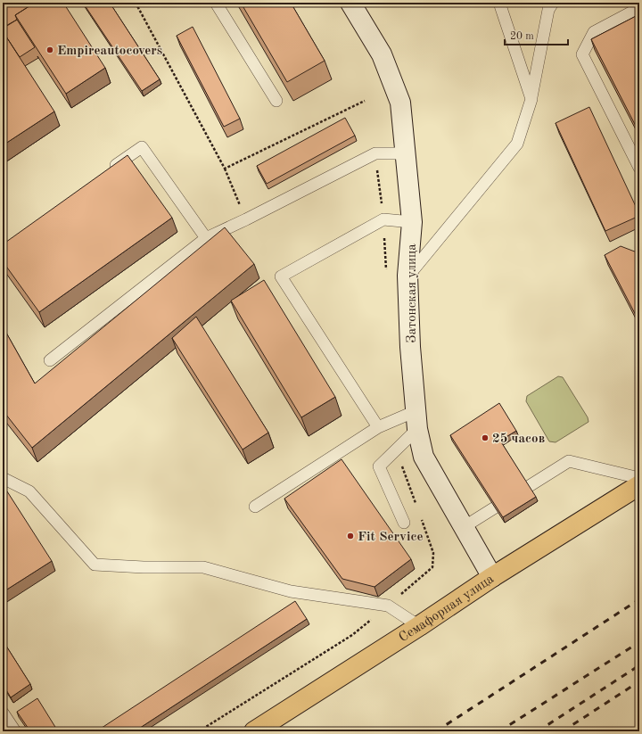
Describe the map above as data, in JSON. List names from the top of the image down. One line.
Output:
{"streets":{"highway":["Семафорная улица"],"main road":["Затонская улица"]},"crossings":[["Затонская улица","Семафорная улица"]],"places":["Empireautocovers","25 часов","Fit Service"],"scale_bar":"20 m"}
